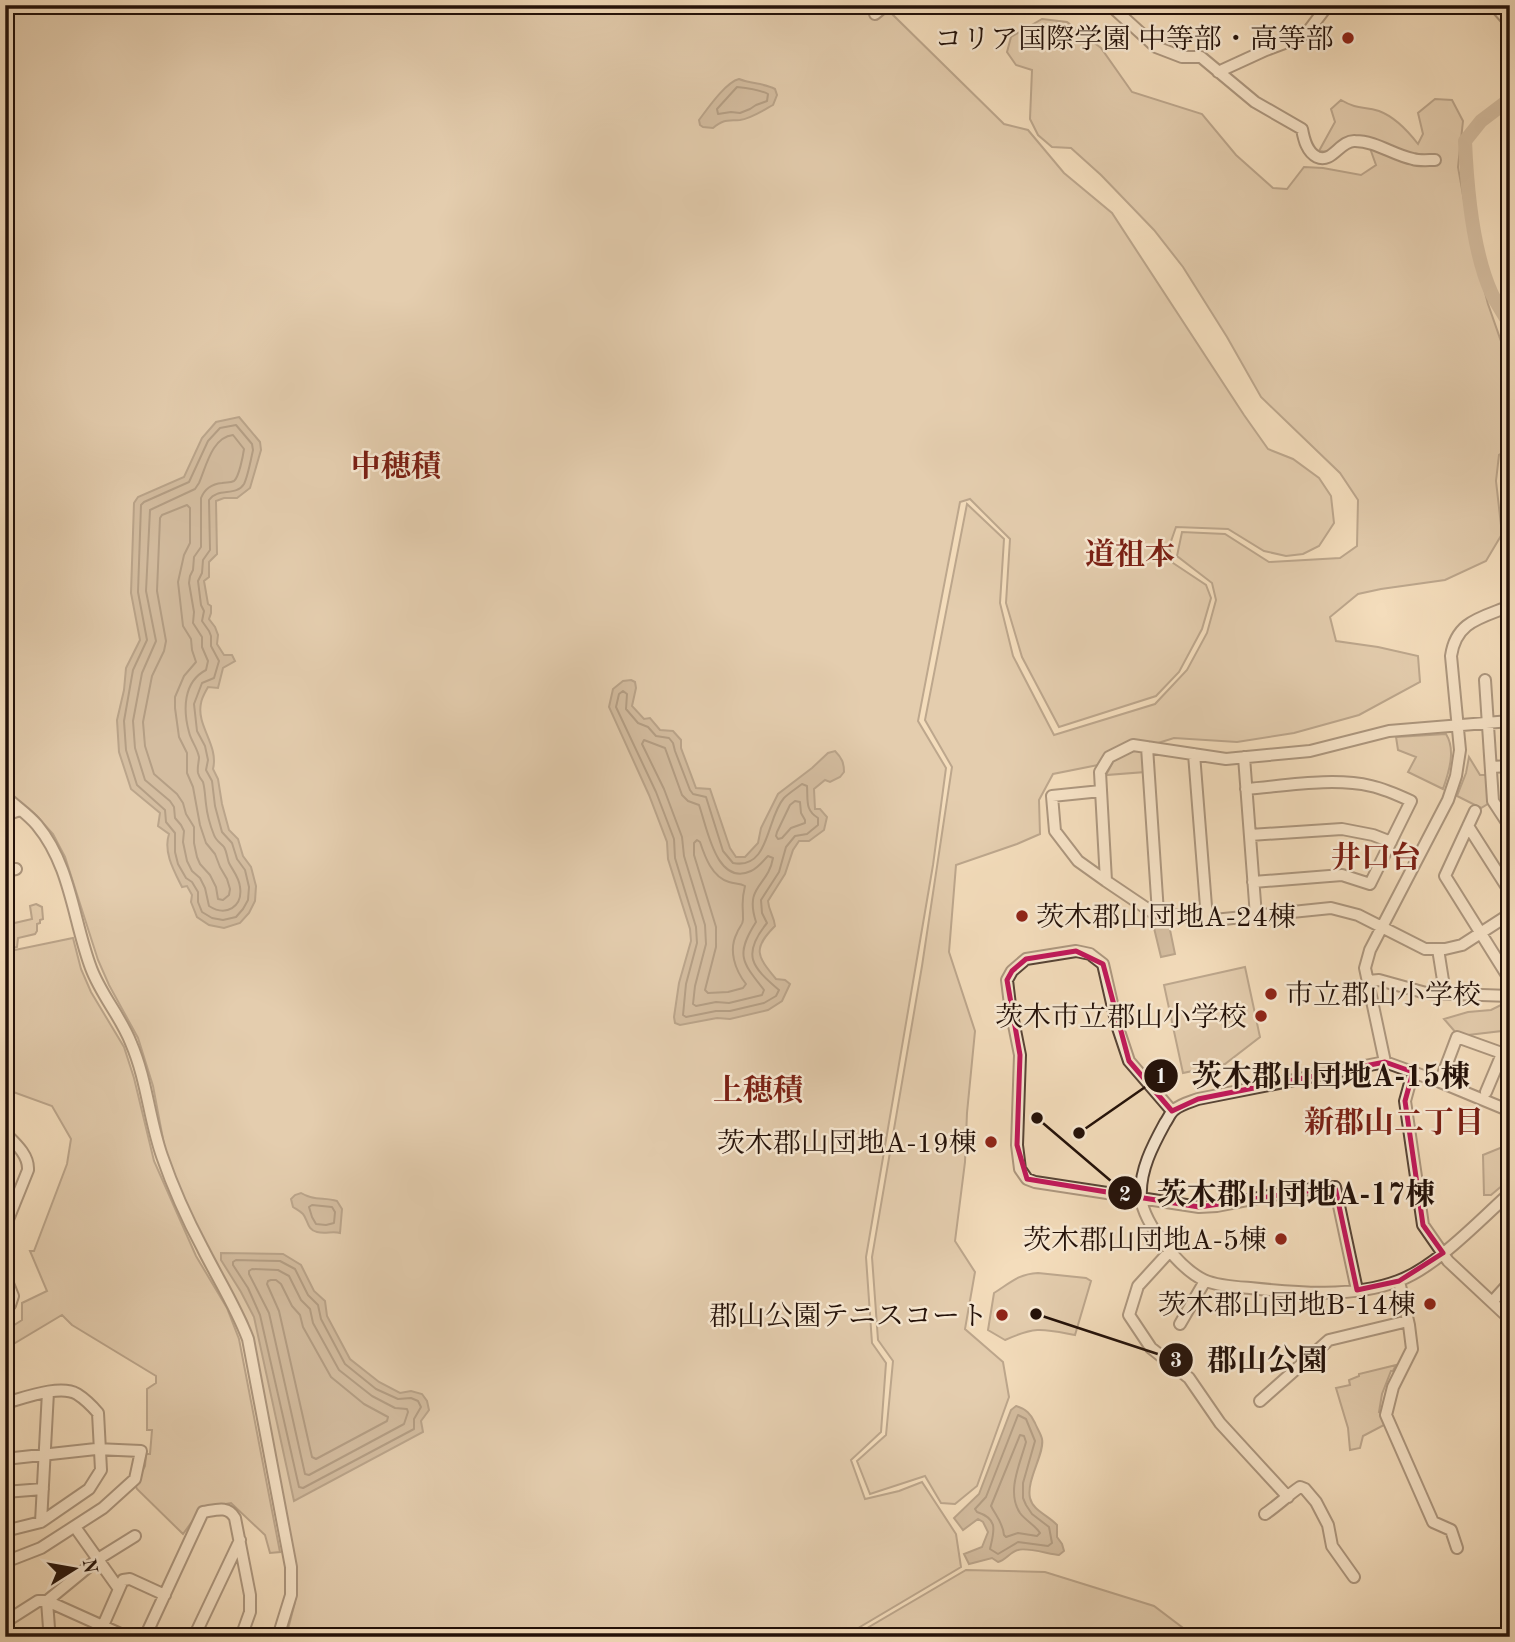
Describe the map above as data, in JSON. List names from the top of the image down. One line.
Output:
{"districts":["中穂積","道祖本","井口台","上穂積","新郡山二丁目"],"places":["コリア国際学園 中等部・高等部","茨木郡山団地A-24棟","市立郡山小学校","茨木市立郡山小学校","茨木郡山団地A-17棟","茨木郡山団地A-15棟","茨木郡山団地A-19棟","茨木郡山団地A-5棟","茨木郡山団地B-14棟","郡山公園","郡山公園テニスコート"],"north":"right"}
